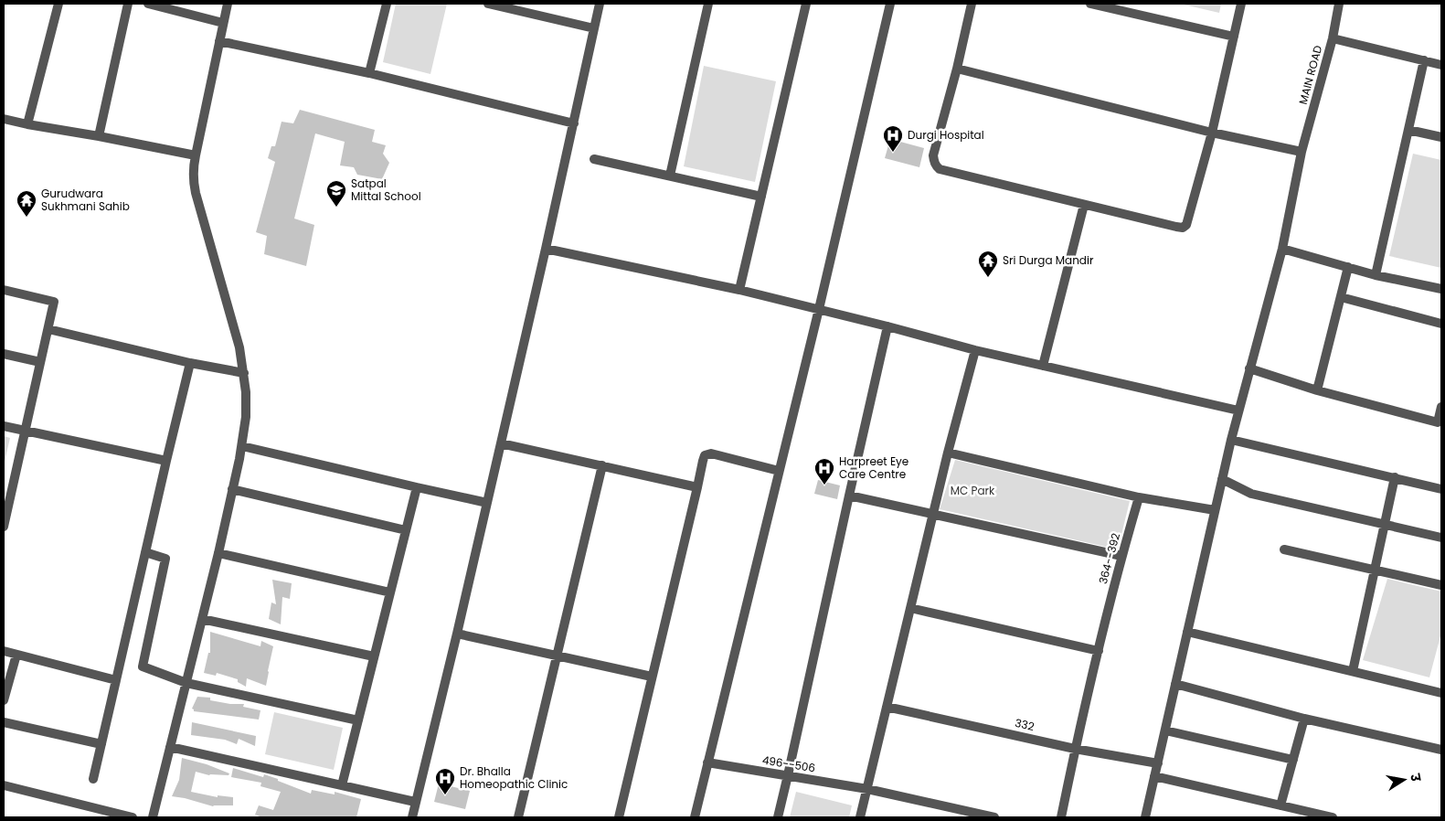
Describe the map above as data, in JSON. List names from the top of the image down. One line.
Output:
{"streets":{"street":["MAIN ROAD","364--392","332","496--506"]},"crossings":[["MAIN ROAD","332"],["364--392","332"]],"parks":["MC Park"],"places":{"hospital":["Durgi Hospital","Harpreet Eye Care Centre","Dr. Bhalla Homeopathic Clinic"],"school or university":["Satpal Mittal School"],"temple":["Gurudwara Sukhmani Sahib","Sri Durga Mandir"]},"north":"right"}
